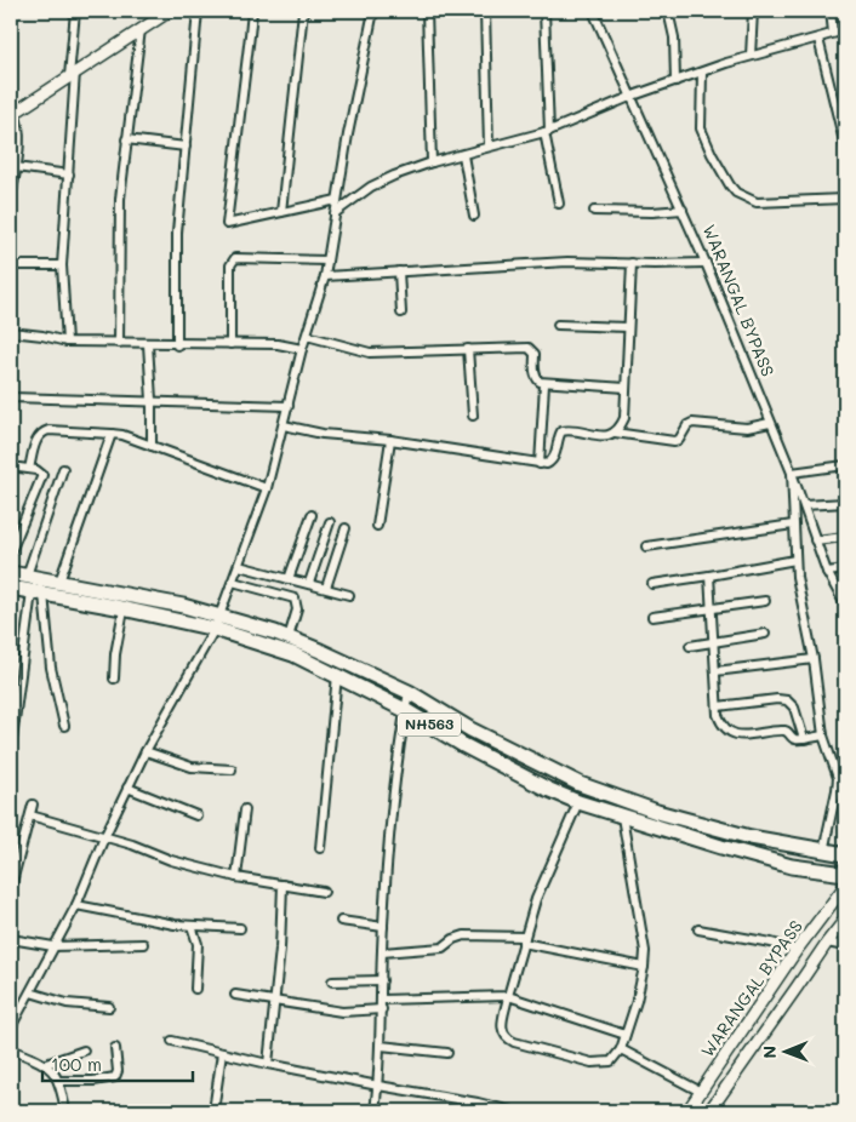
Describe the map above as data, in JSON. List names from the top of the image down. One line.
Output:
{"streets":{"highway":["NH563"],"main road":["WARANGAL BYPASS"]},"scale_bar":"100 m","north":"left"}
